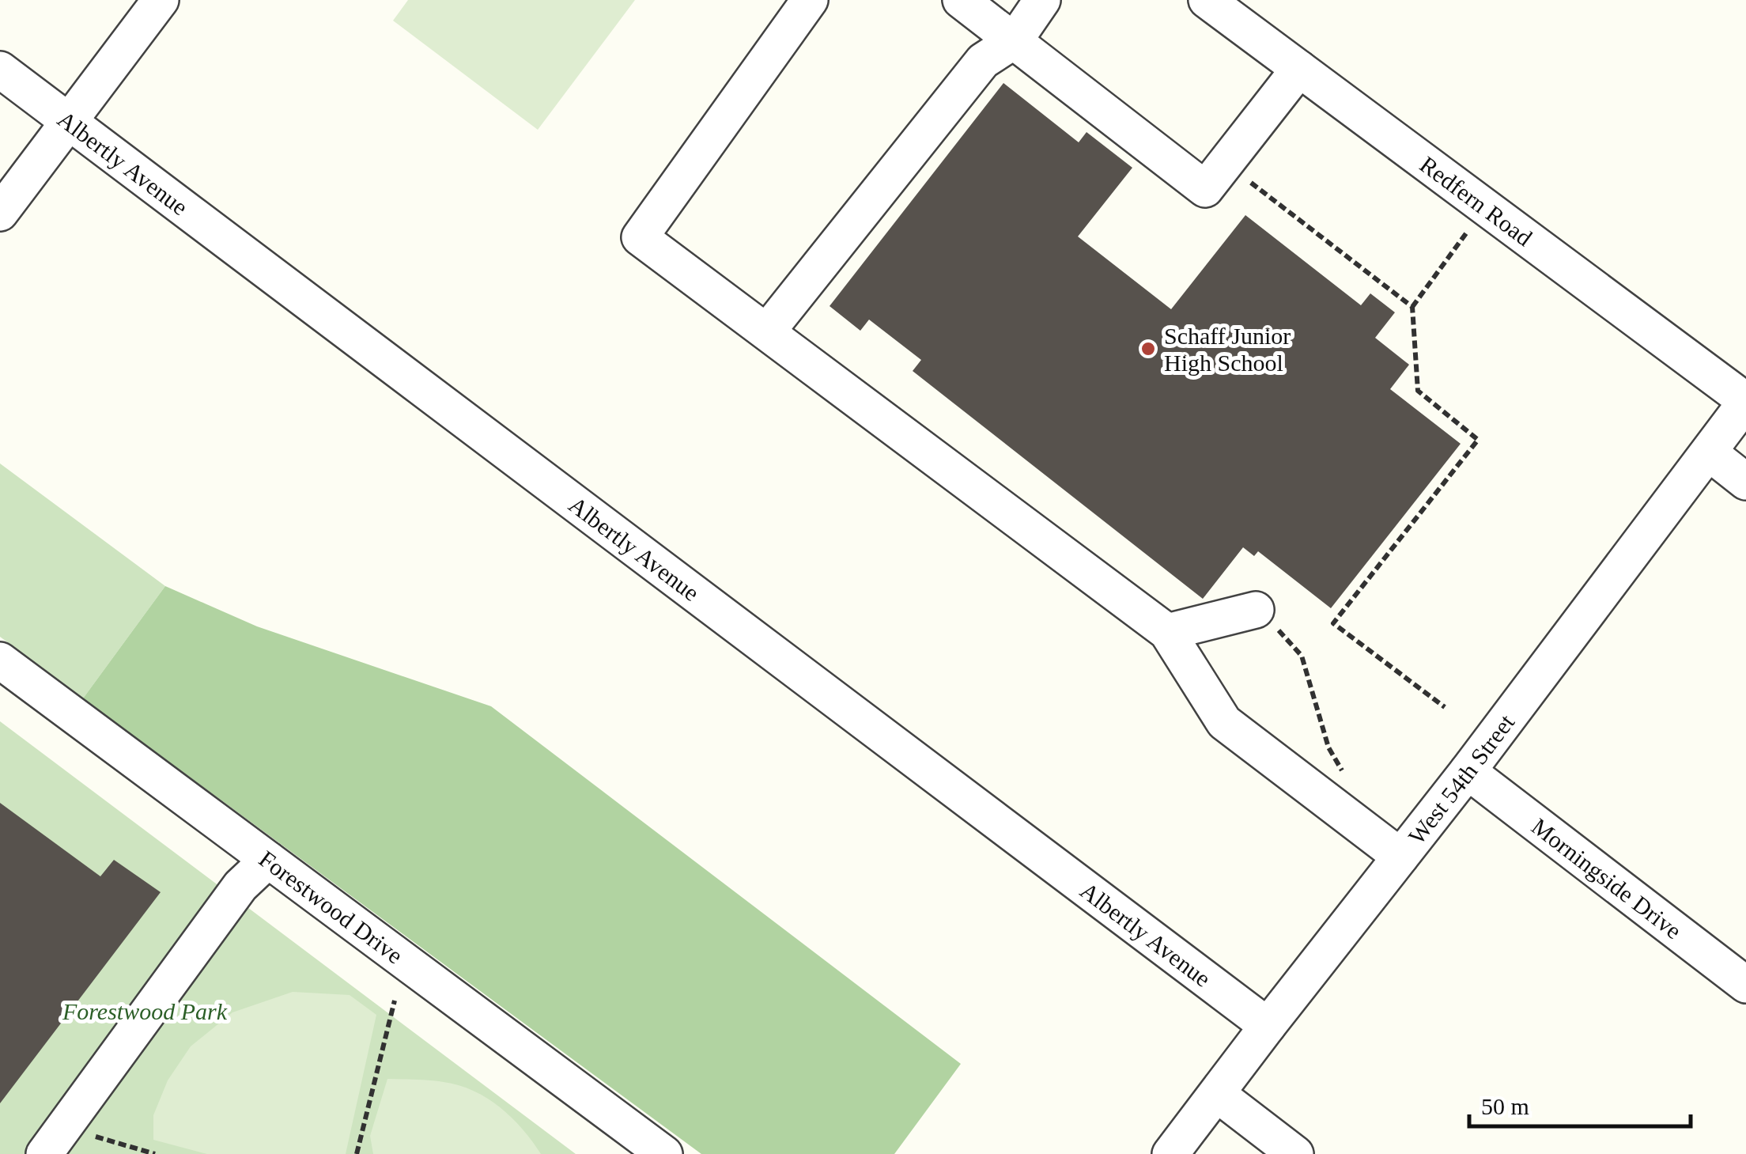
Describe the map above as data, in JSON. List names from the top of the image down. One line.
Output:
{"streets":{"street":["Albertly Avenue","Redfern Road","West 54th Street","Morningside Drive","Forestwood Drive"]},"crossings":[["Albertly Avenue","West 54th Street"],["Redfern Road","West 54th Street"],["West 54th Street","Morningside Drive"]],"parks":["Forestwood Park"],"places":["Schaff Junior High School"],"scale_bar":"50 m"}
